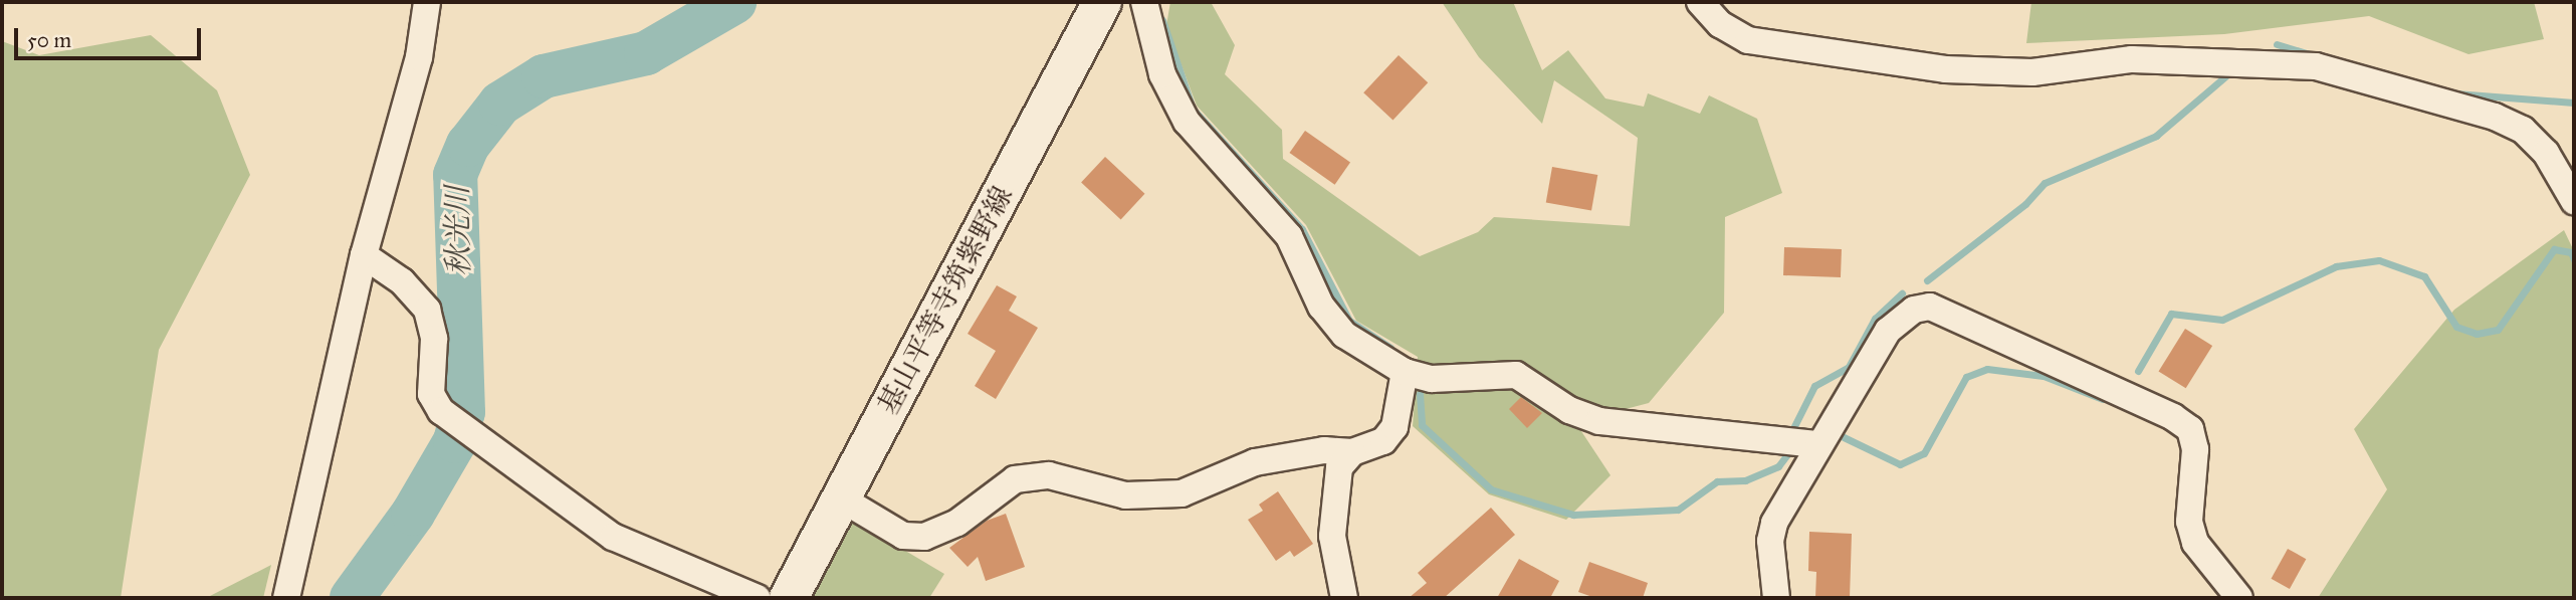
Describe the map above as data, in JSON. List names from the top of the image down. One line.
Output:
{"streets":{"main road":["基山平等寺筑紫野線"]},"water":["秋光川"],"scale_bar":"50 m"}
